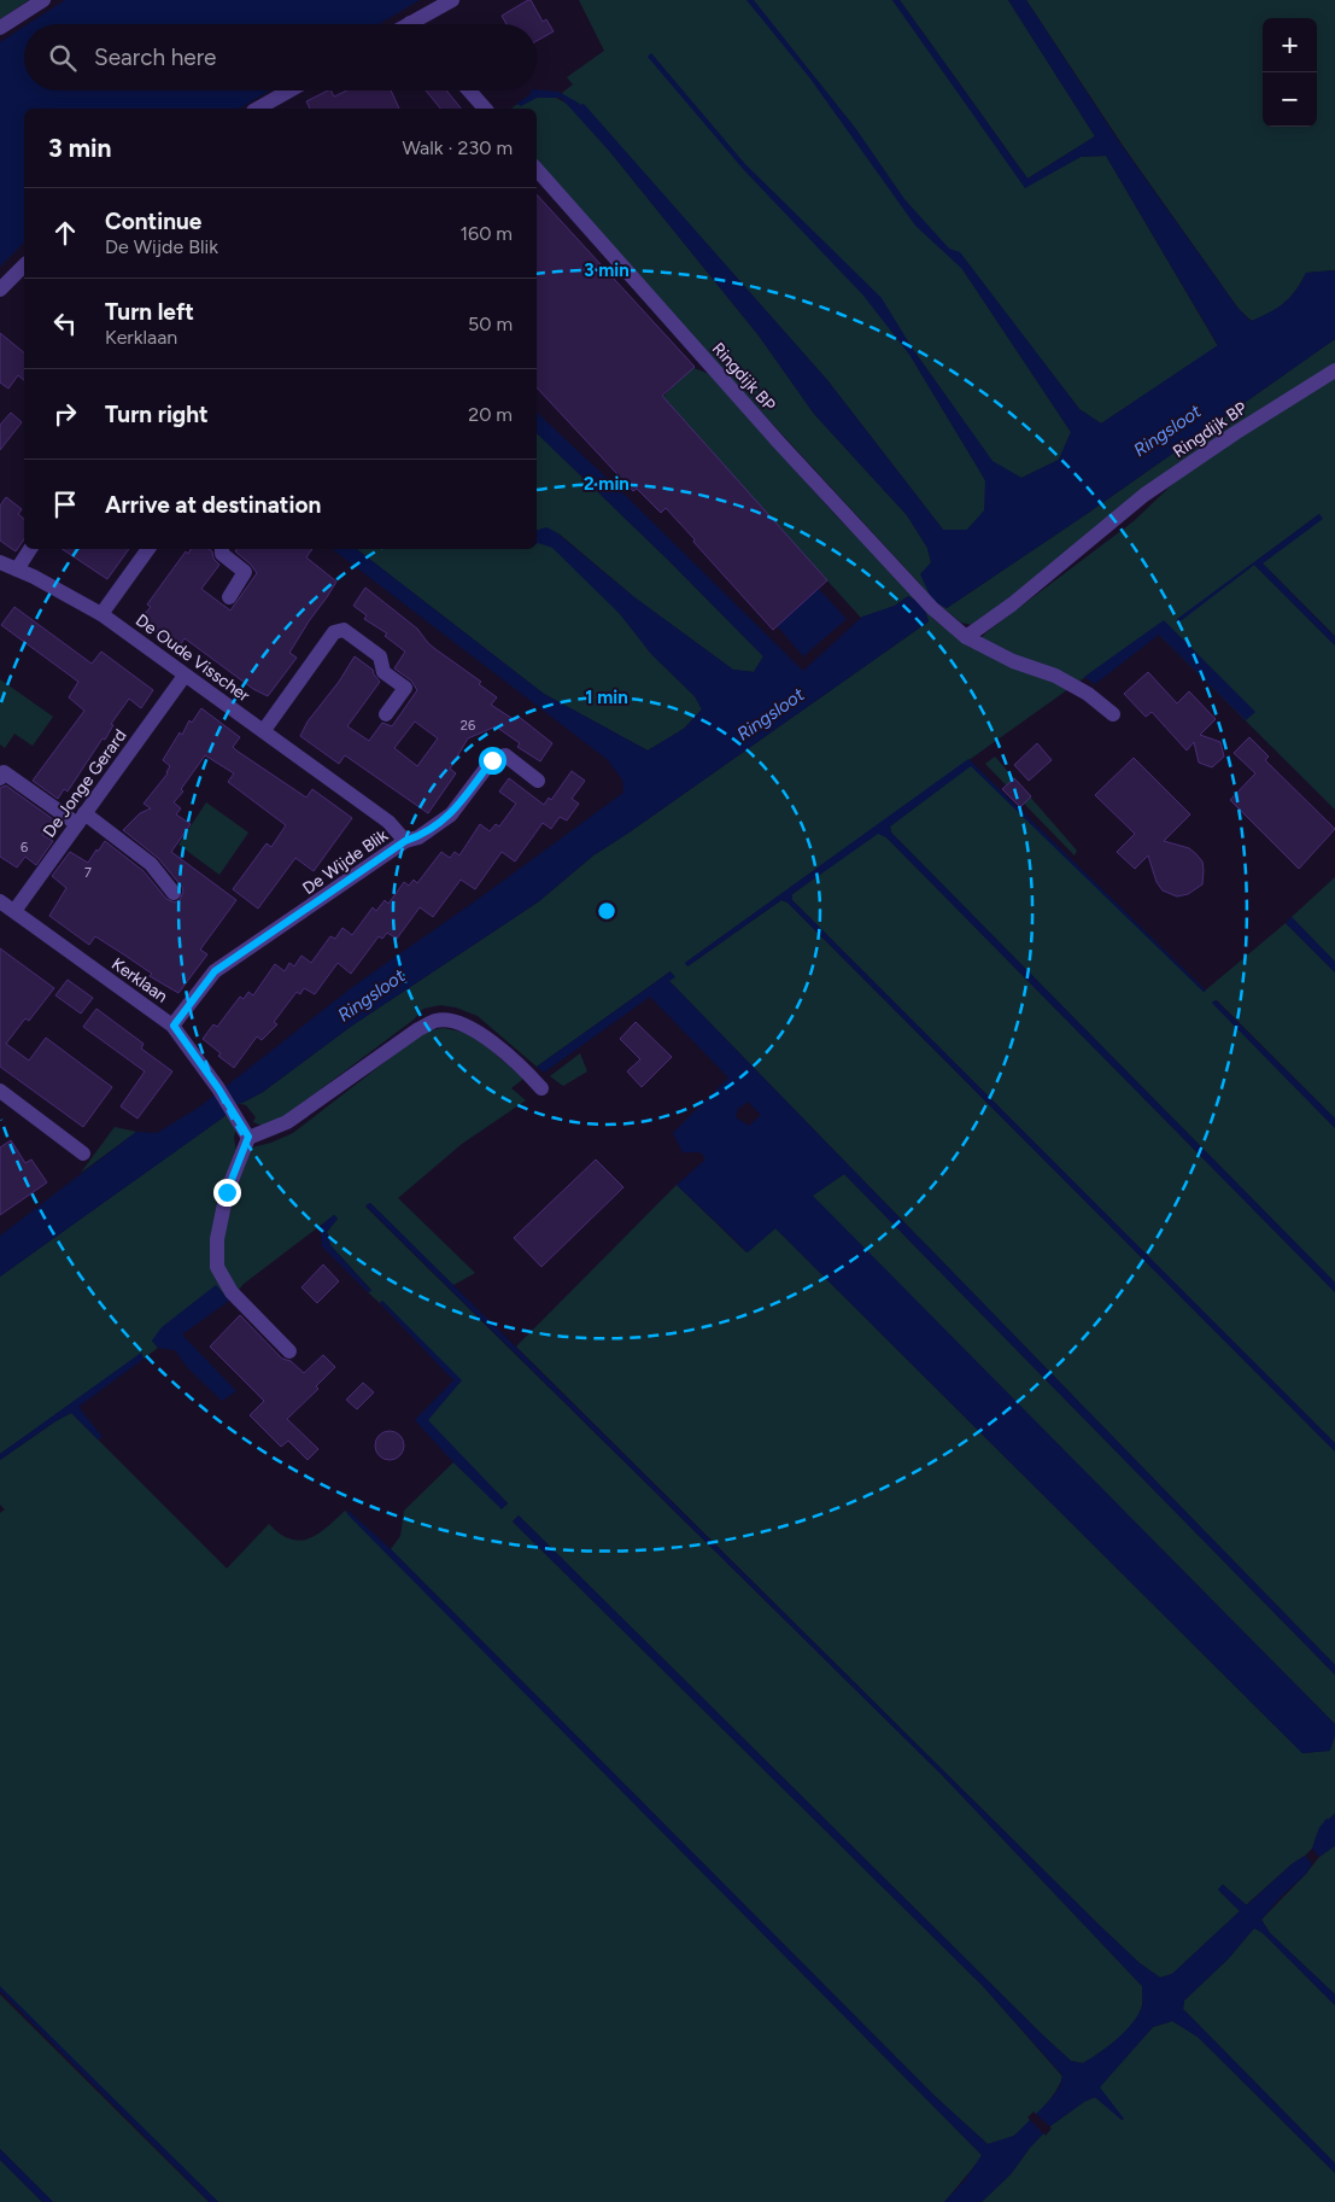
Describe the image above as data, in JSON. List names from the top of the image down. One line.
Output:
{"streets":{"street":["Ringdijk BP","De Oude Visscher","De Jonge Gerard","De Wijde Blik","Kerklaan"]},"crossings":[["De Oude Visscher","De Jonge Gerard"],["De Oude Visscher","De Wijde Blik"],["De Jonge Gerard","Kerklaan"],["De Wijde Blik","Kerklaan"]],"water":["Ringsloot"],"house_numbers":["26","6","7"],"page":{"map_buttons":["+","−"],"search":"Search here","heading":["3 min","Walk · 230 m"],"list":[["Continue","De Wijde Blik","160 m"],["Turn left","Kerklaan","50 m"],["Turn right","20 m"],"Arrive at destination"]},"rings":["3 min","2 min","1 min"]}
